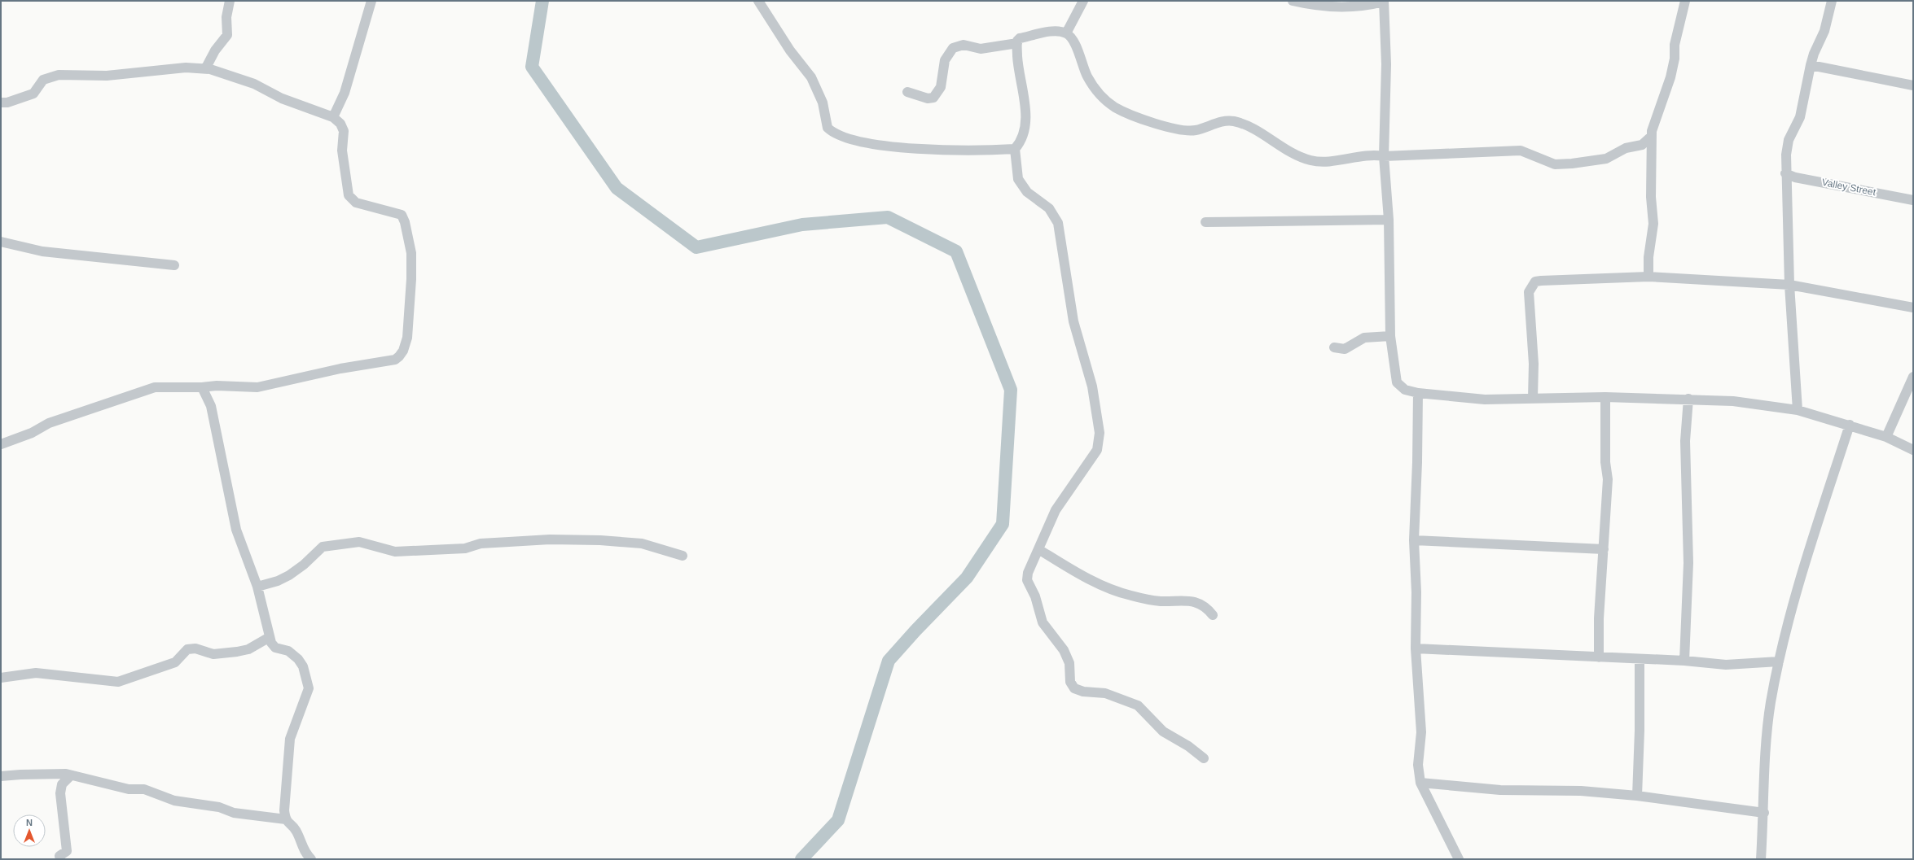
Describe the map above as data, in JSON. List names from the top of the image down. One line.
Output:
{"streets":{"street":["Valley Street"]},"north":"top"}
